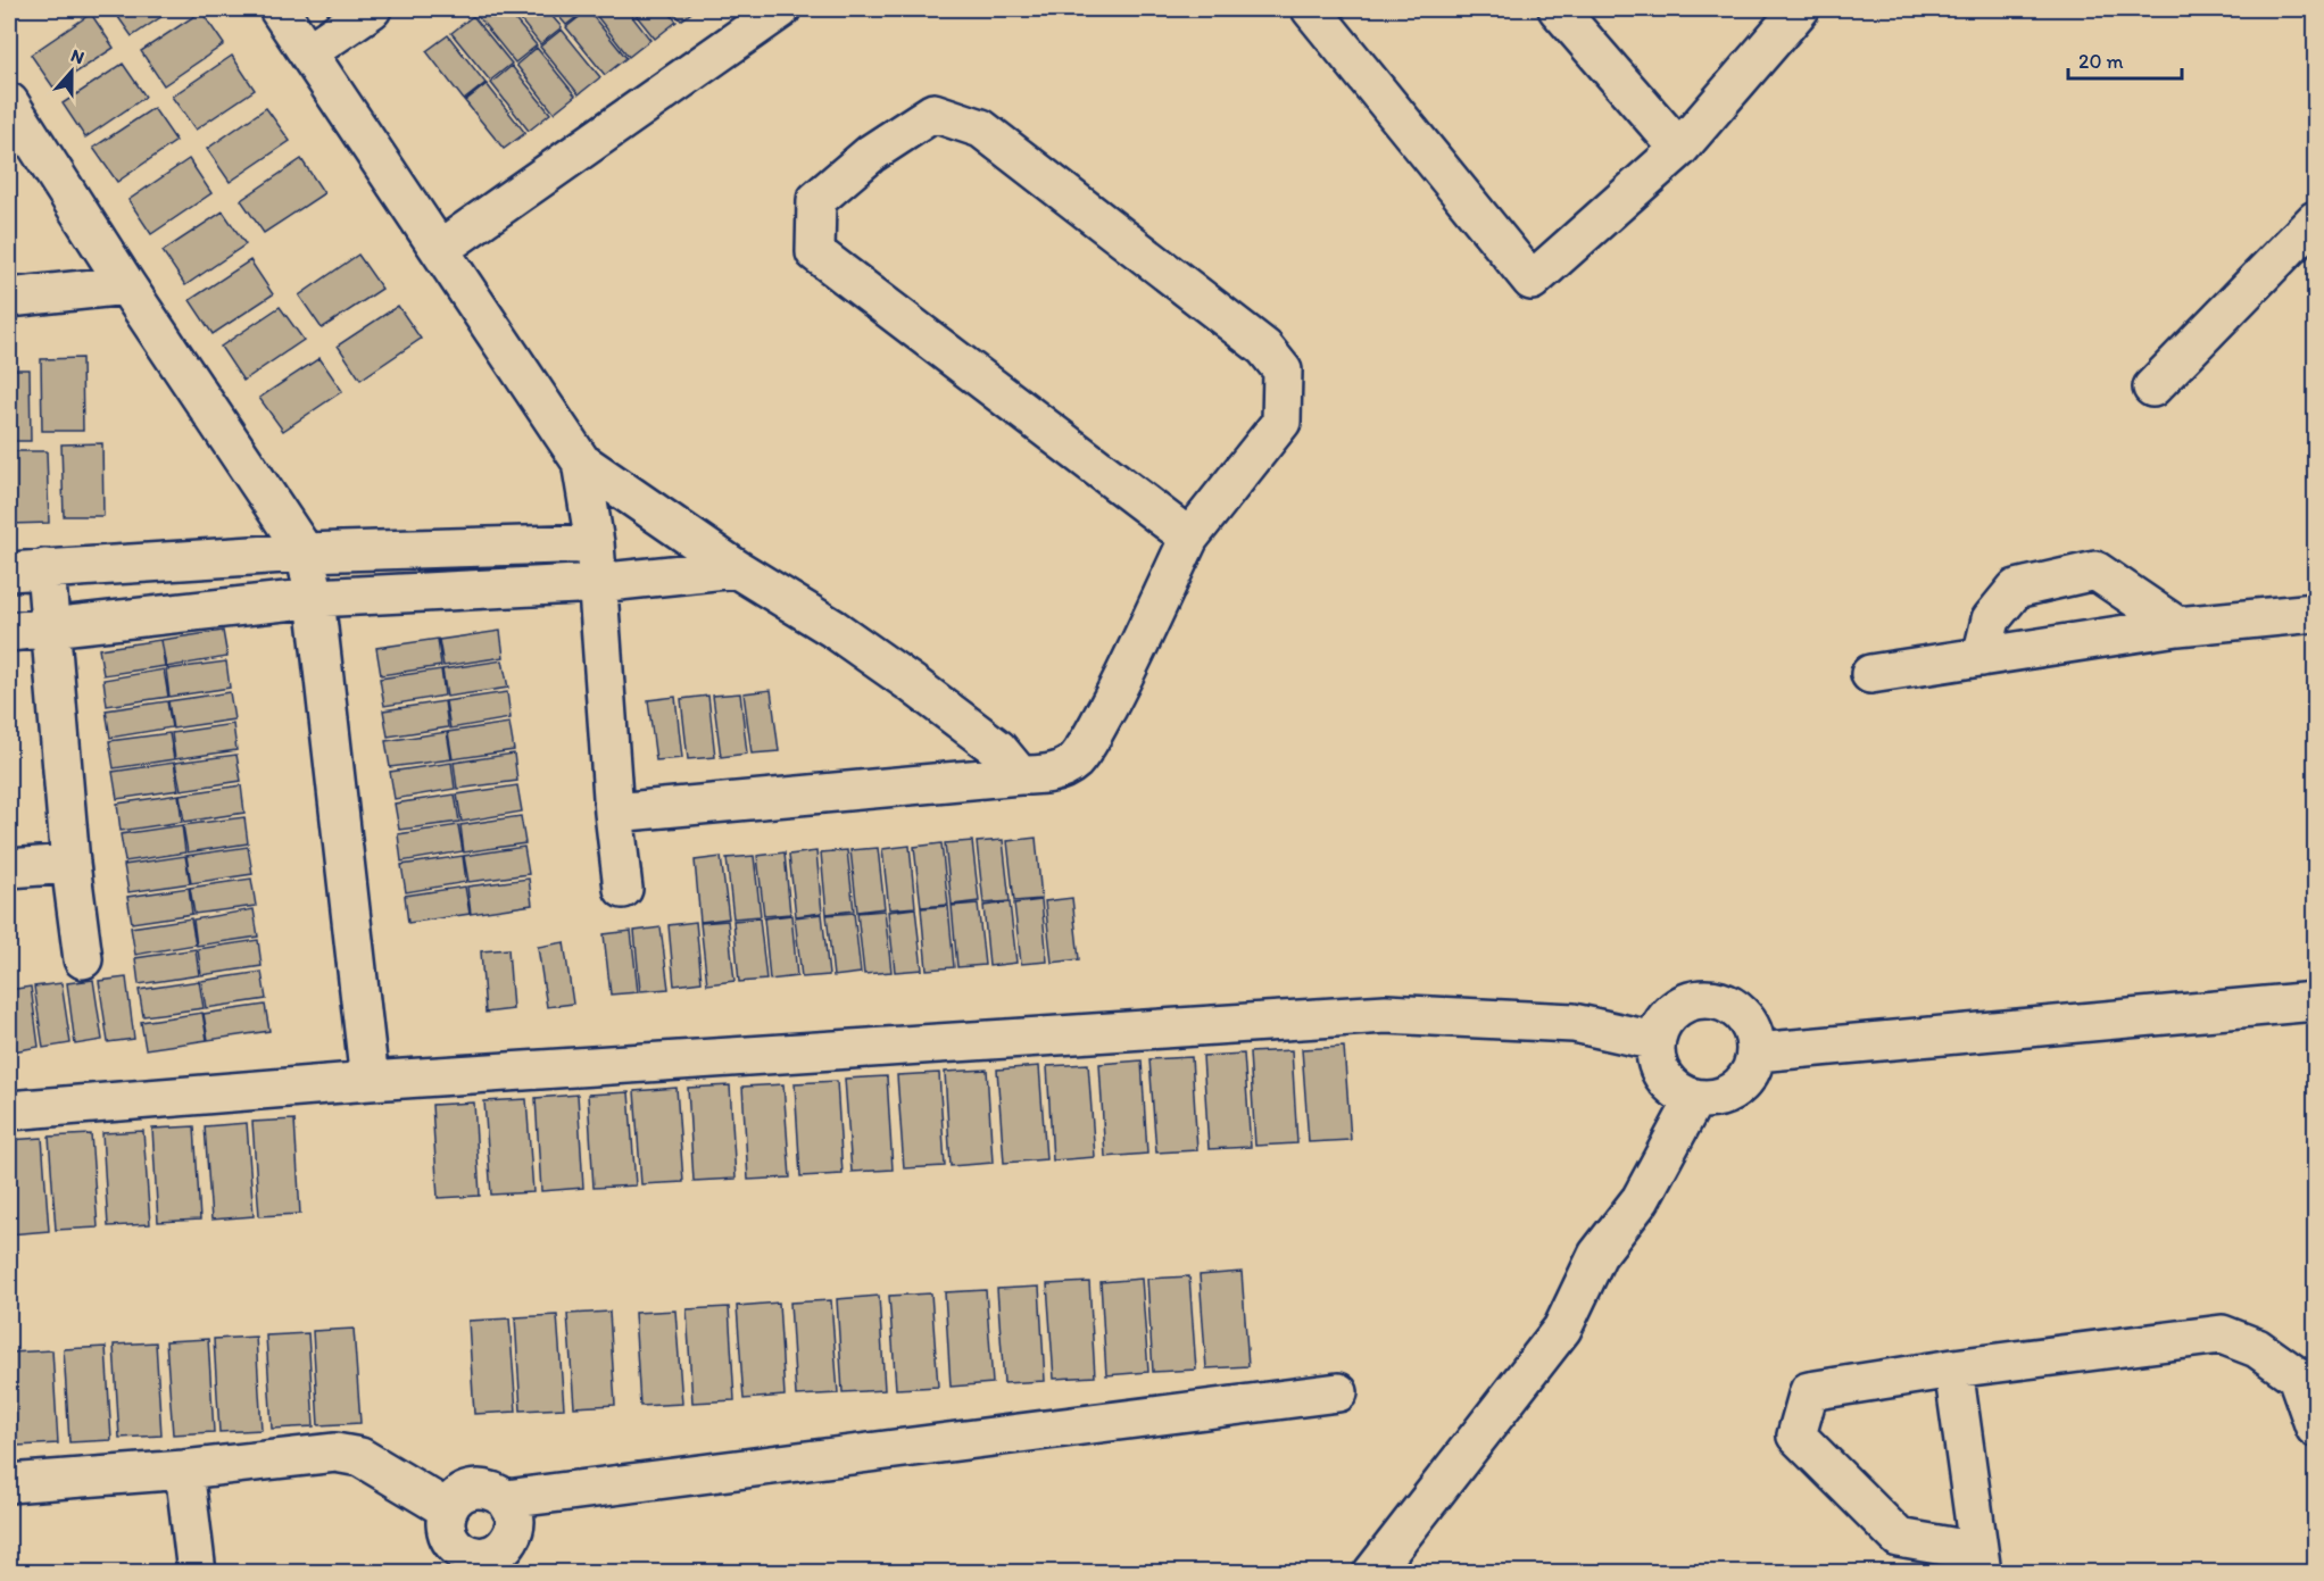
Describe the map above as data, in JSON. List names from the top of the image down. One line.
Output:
{"scale_bar":"20 m","north":"top"}
